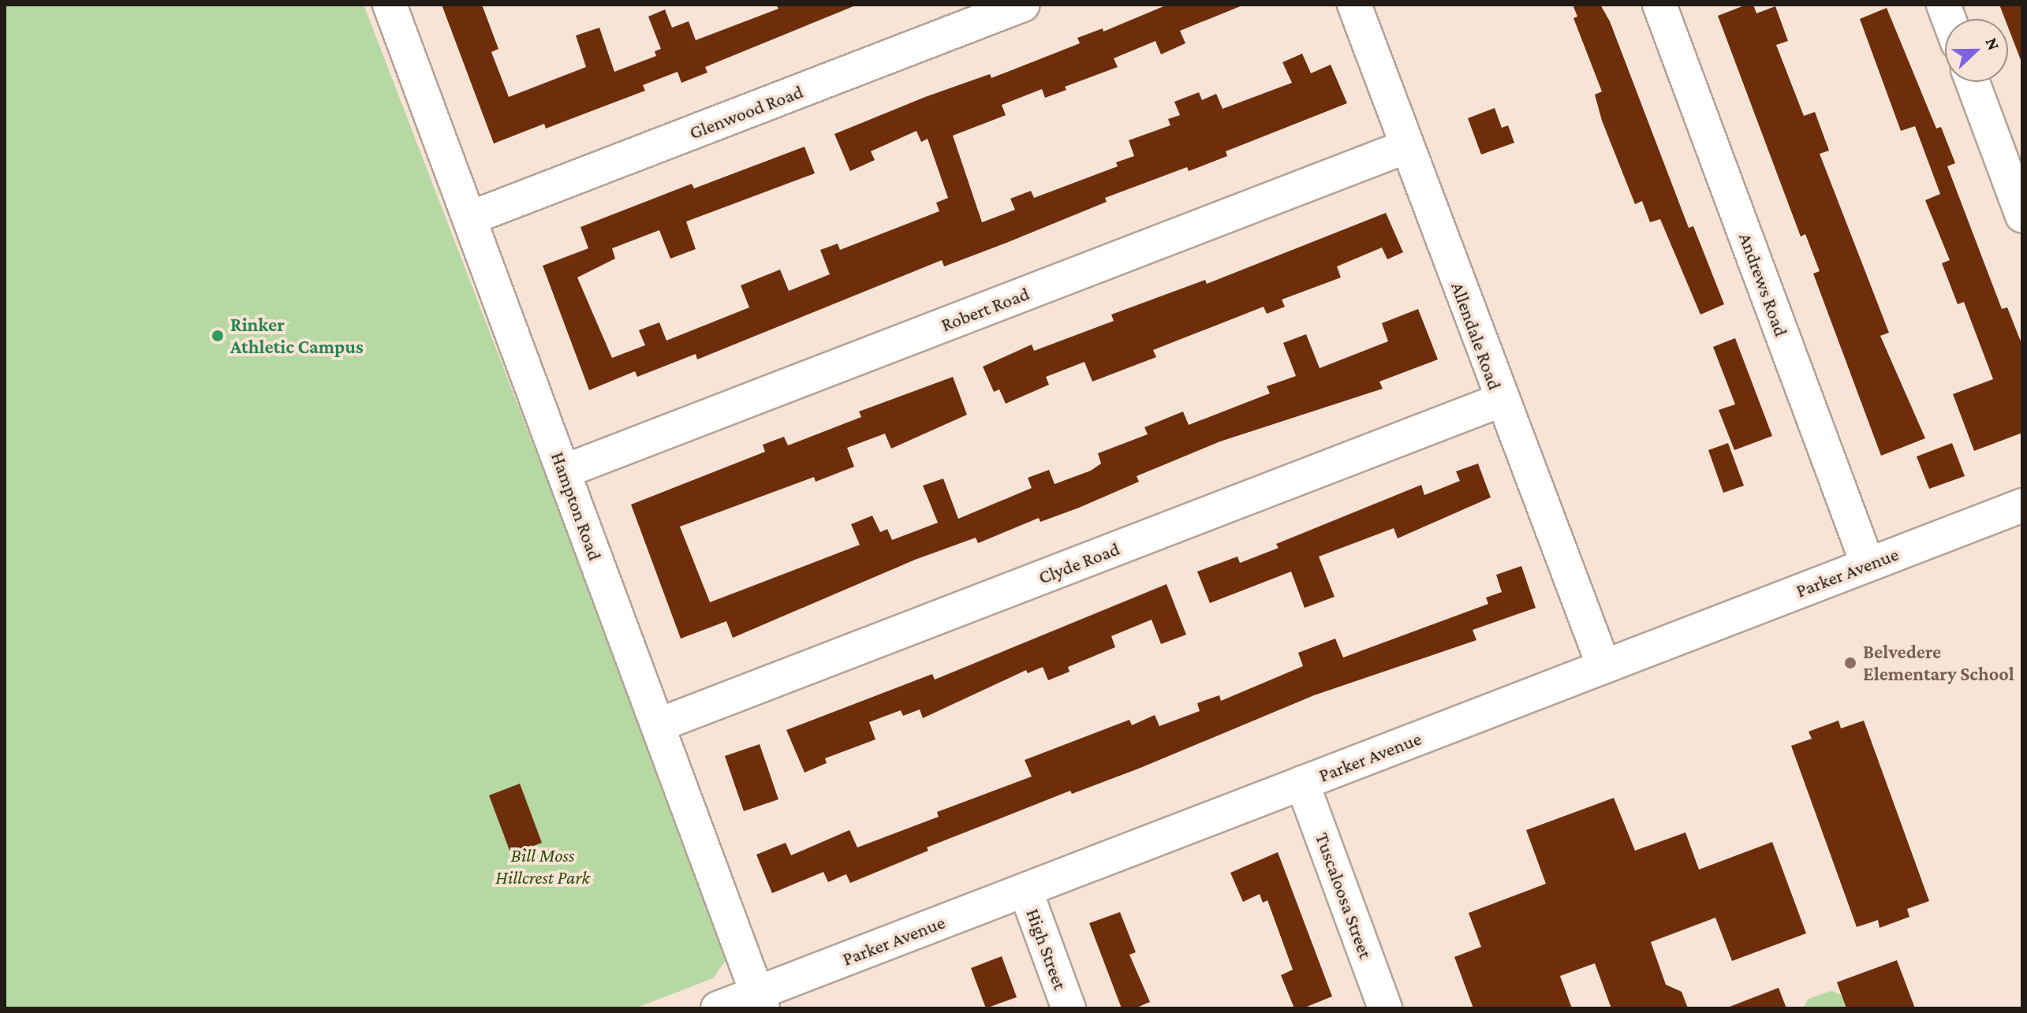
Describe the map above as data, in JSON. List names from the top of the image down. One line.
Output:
{"streets":{"street":["Glenwood Road","Andrews Road","Robert Road","Allendale Road","Hampton Road","Clyde Road","Parker Avenue","Tuscaloosa Street","High Street"]},"crossings":[["Glenwood Road","Hampton Road"],["Andrews Road","Parker Avenue"],["Robert Road","Allendale Road"],["Robert Road","Hampton Road"],["Allendale Road","Clyde Road"],["Allendale Road","Parker Avenue"],["Hampton Road","Clyde Road"],["Hampton Road","Parker Avenue"],["Parker Avenue","Tuscaloosa Street"],["Parker Avenue","High Street"]],"parks":["Bill Moss Hillcrest Park"],"places":["Rinker Athletic Campus","Belvedere Elementary School"],"north":"right"}
